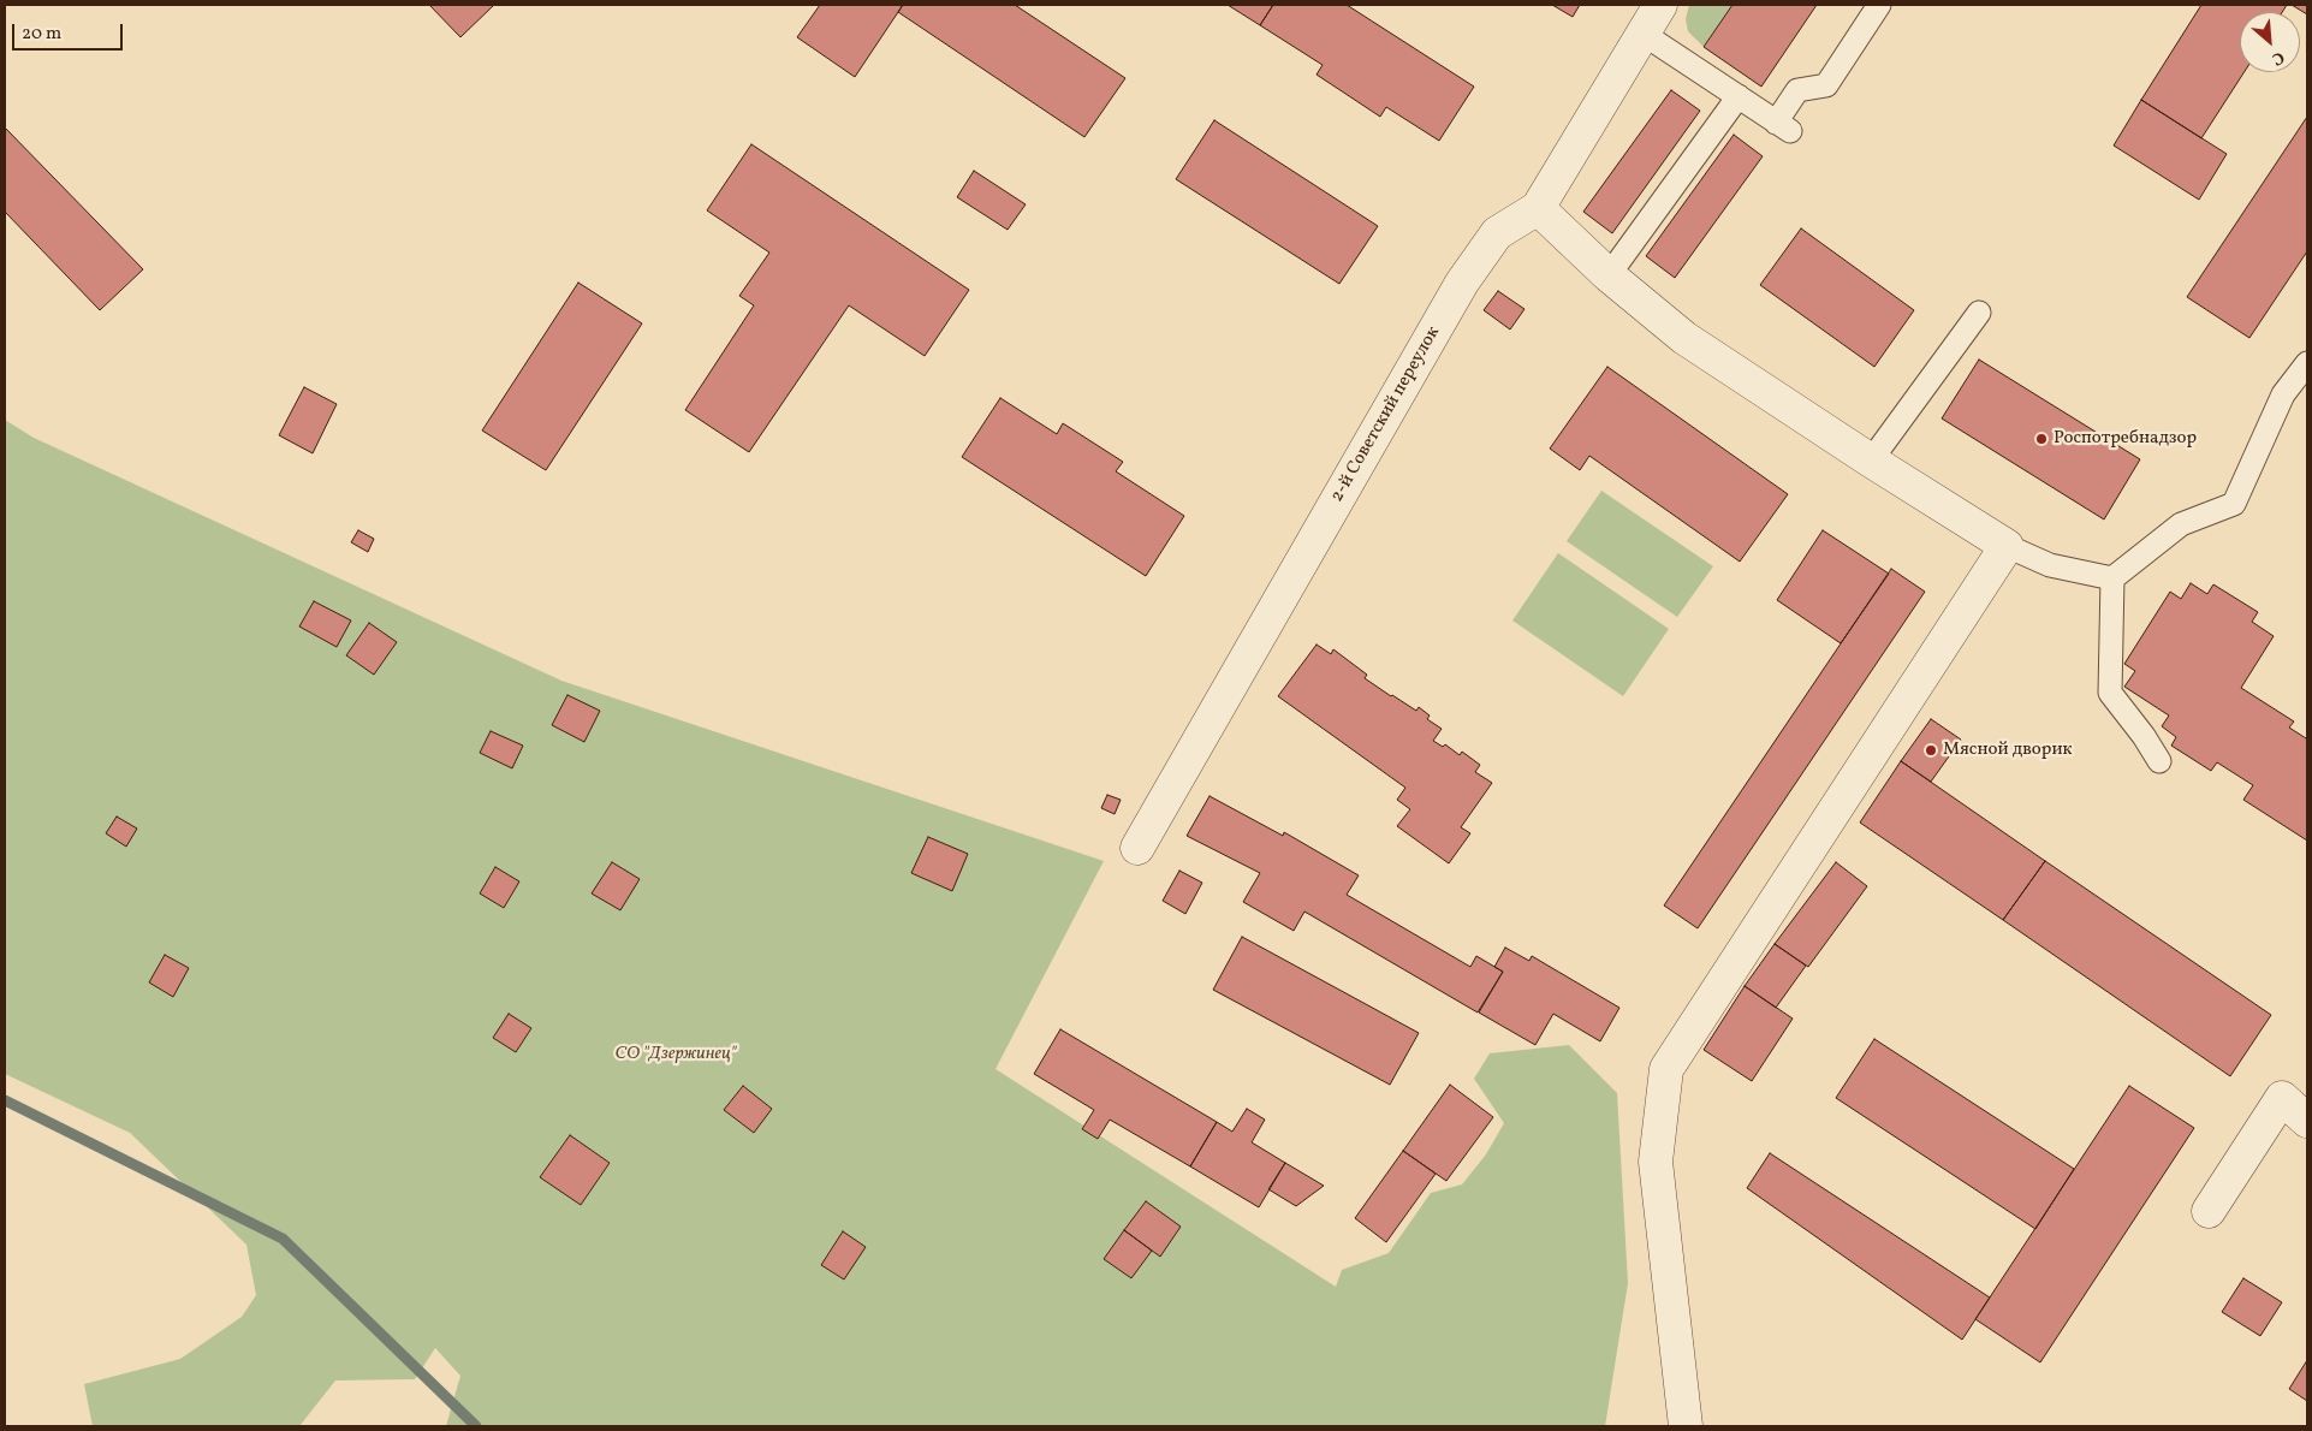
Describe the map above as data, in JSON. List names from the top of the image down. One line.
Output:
{"streets":{"street":["2-й Советский переулок"]},"parks":["СО \"Дзержинец\""],"places":["Роспотребнадзор","Мясной дворик"],"scale_bar":"20 m","north":"bottom right"}
